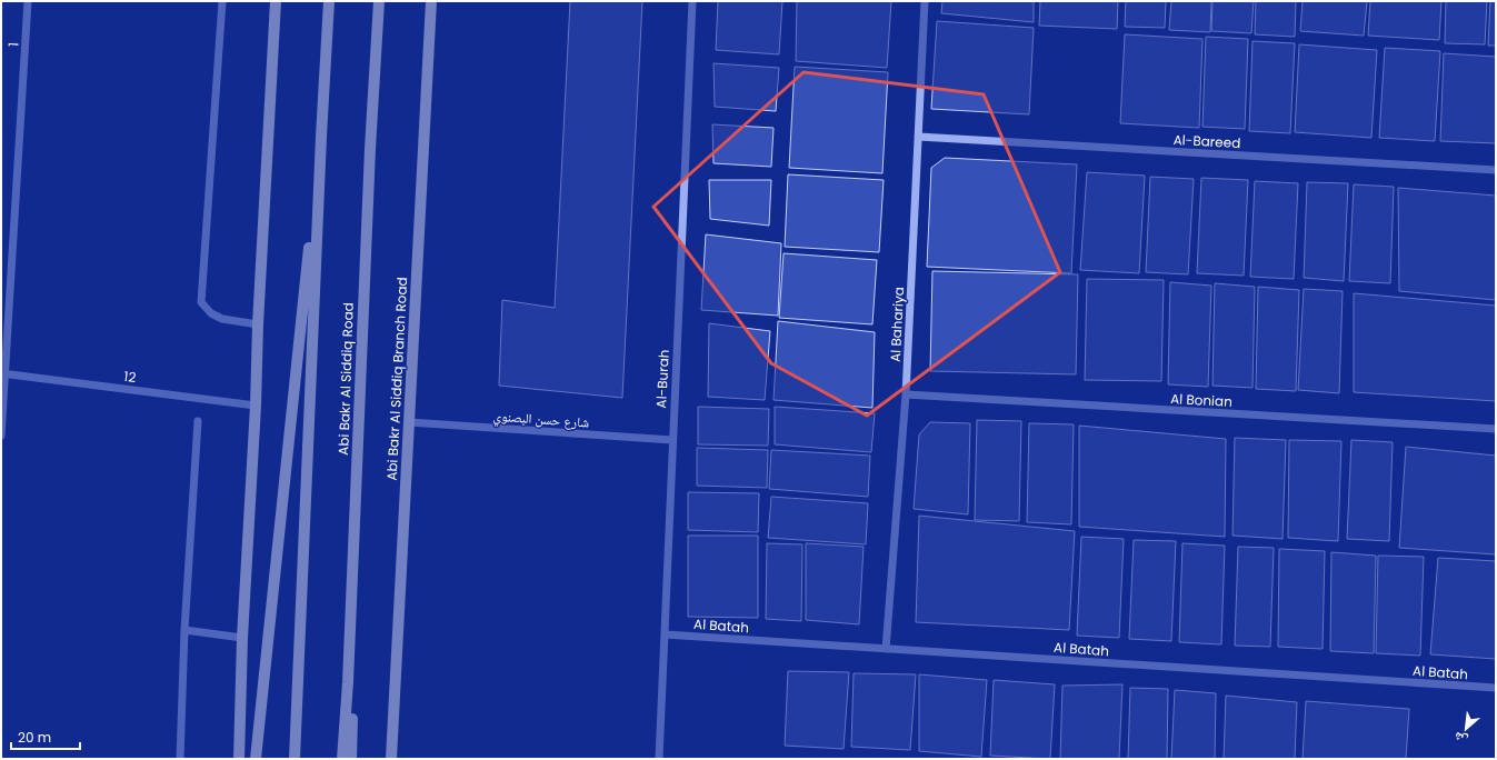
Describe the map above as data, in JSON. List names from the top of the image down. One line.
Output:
{"streets":{"main road":["Abi Bakr Al Siddiq Road","Abi Bakr Al Siddiq Branch Road"],"street":["1","Al-Bareed","Al Bahariya","12","Al-Burah","Al Bonian","شارع حسن البصنوي","Al Batah"]},"crossings":[["1","12"],["Al-Bareed","Al Bahariya"],["Al Bahariya","Al Bonian"],["Al Bahariya","Al Batah"],["Abi Bakr Al Siddiq Branch Road","شارع حسن البصنوي"],["Al-Burah","شارع حسن البصنوي"],["Al-Burah","Al Batah"]],"scale_bar":"20 m","north":"bottom left"}
